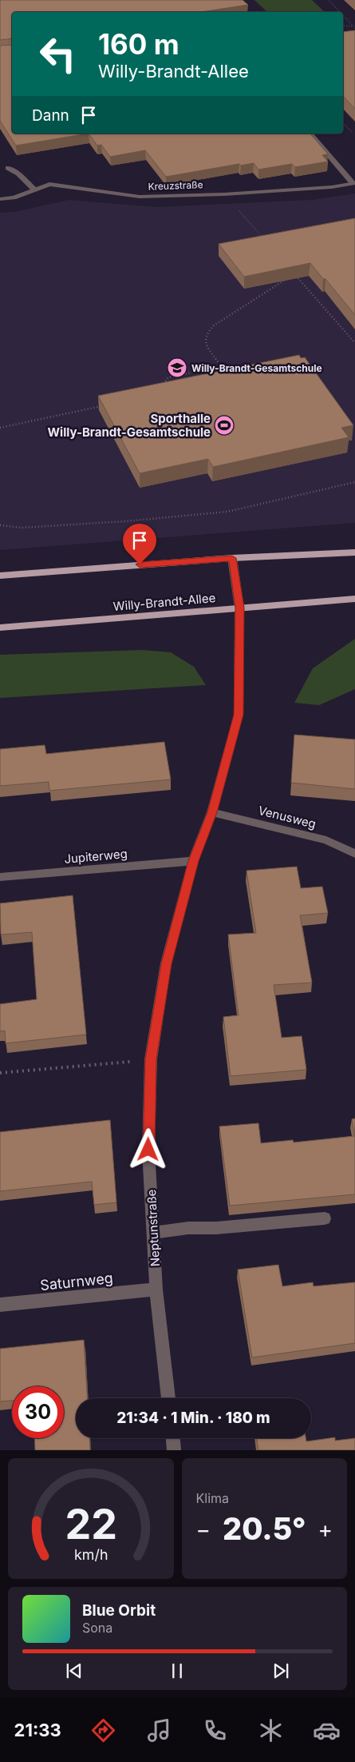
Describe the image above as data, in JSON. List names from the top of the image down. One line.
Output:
{"streets":{"main road":["Willy-Brandt-Allee"],"street":["Kreuzstraße","Venusweg","Jupiterweg","Neptunstraße","Saturnweg"]},"crossings":[["Willy-Brandt-Allee","Neptunstraße"],["Venusweg","Neptunstraße"],["Jupiterweg","Neptunstraße"],["Neptunstraße","Saturnweg"]],"places":{"school or university":["Willy-Brandt-Gesamtschule"],"sports":["Sporthalle Willy-Brandt-Gesamtschule"]},"page":{"turn":["160 m","Willy-Brandt-Allee"],"then":"Dann","limit":"30","trip":"21:34 · 1 Min. · 180 m","tile":"Klima","heat":["−","20.5°","+"],"song":["Blue Orbit","Sona"],"tabs":"21:33","gauge":["22","km/h"]}}
